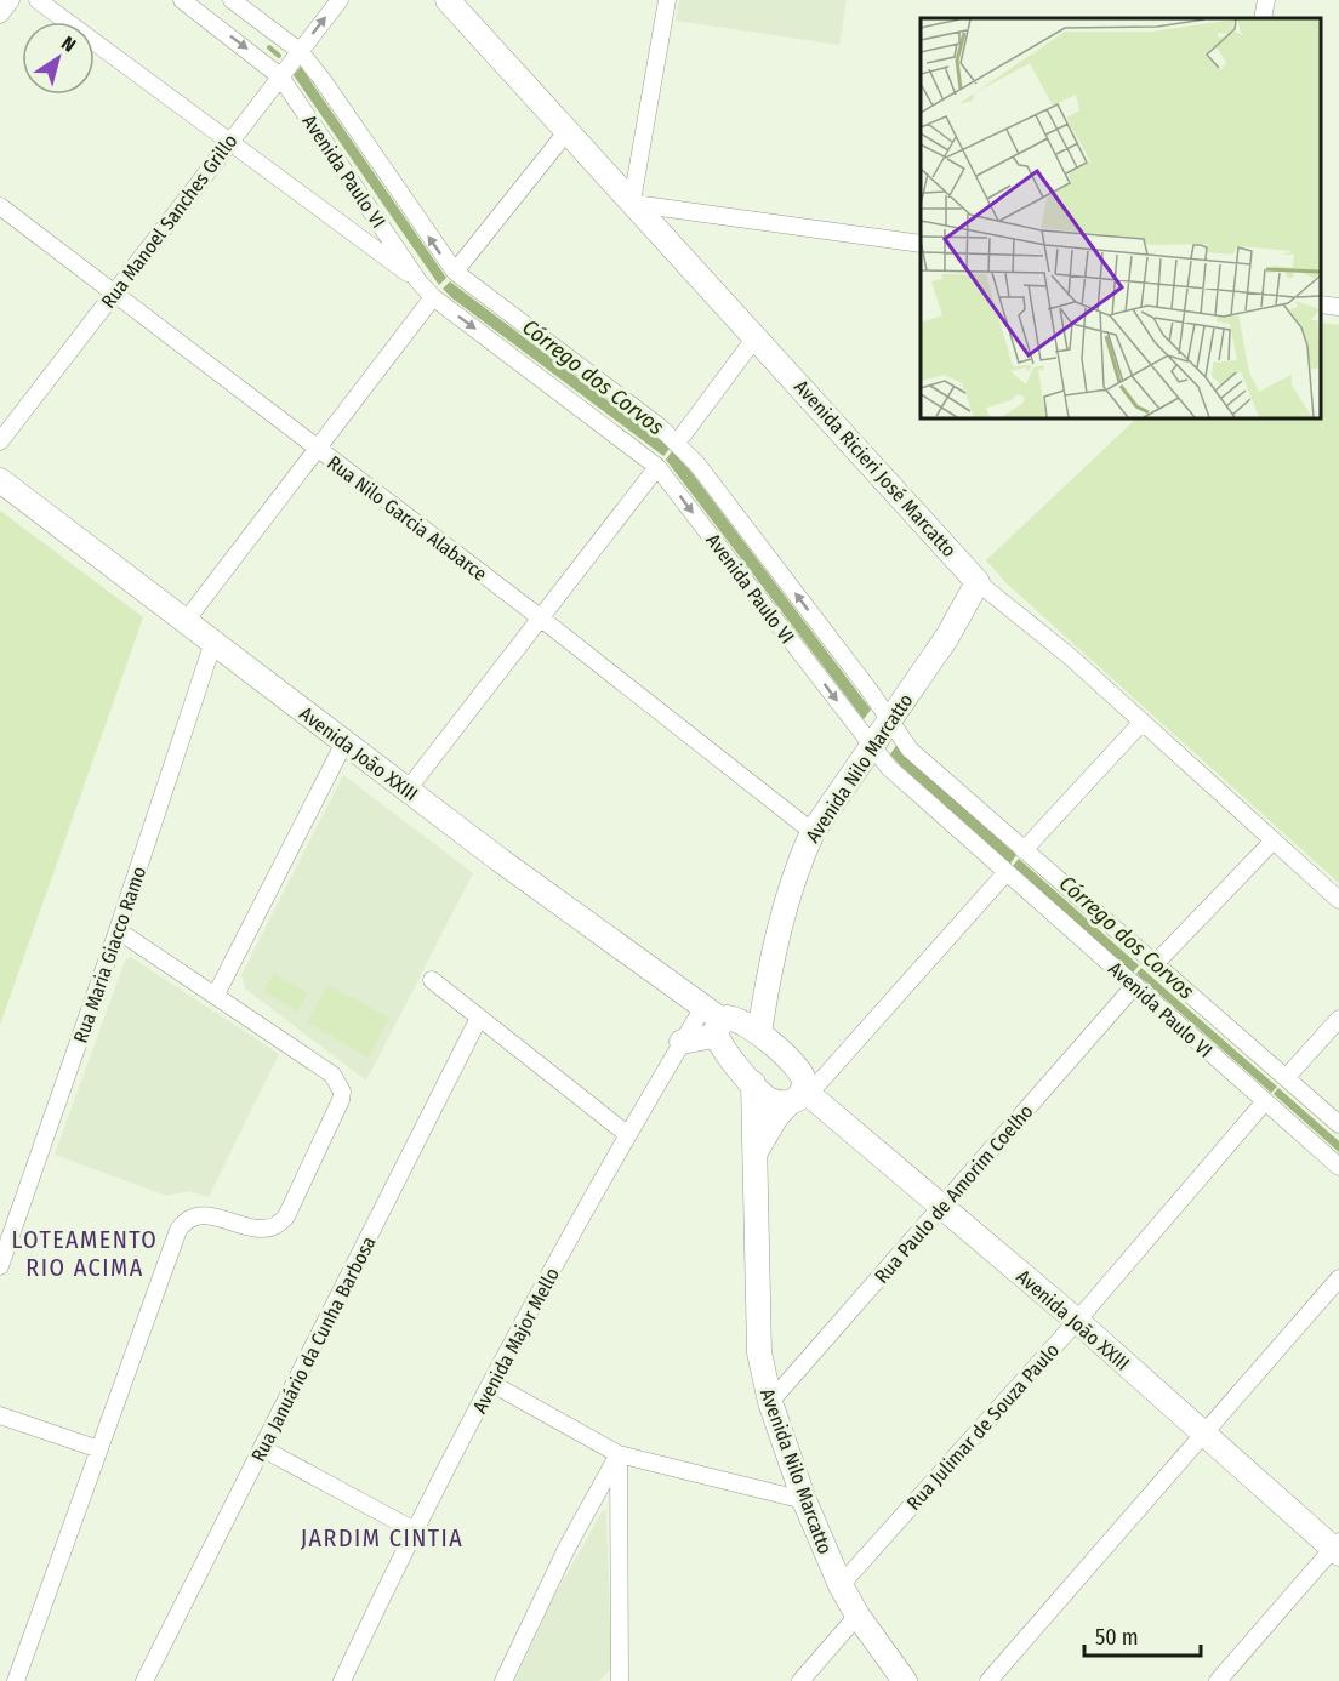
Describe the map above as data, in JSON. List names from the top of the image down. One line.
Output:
{"streets":{"main road":["Avenida Ricieri José Marcatto","Avenida João XXIII","Avenida Nilo Marcatto"],"street":["Avenida Paulo VI","Rua Manoel Sanches Grillo","Rua Nilo Garcia Alabarce","Rua Maria Giacco Ramo","Rua Paulo de Amorim Coelho","Avenida Major Mello","Rua Januário da Cunha Barbosa","Rua Julimar de Souza Paulo"]},"crossings":[["Avenida Paulo VI","Rua Manoel Sanches Grillo"],["Avenida Paulo VI","Avenida Nilo Marcatto"],["Avenida Paulo VI","Rua Paulo de Amorim Coelho"],["Avenida Paulo VI","Rua Julimar de Souza Paulo"],["Rua Manoel Sanches Grillo","Rua Nilo Garcia Alabarce"],["Avenida Ricieri José Marcatto","Avenida Nilo Marcatto"],["Rua Nilo Garcia Alabarce","Avenida Nilo Marcatto"],["Avenida João XXIII","Avenida Nilo Marcatto"],["Avenida João XXIII","Rua Maria Giacco Ramo"],["Avenida João XXIII","Rua Paulo de Amorim Coelho"],["Avenida João XXIII","Rua Julimar de Souza Paulo"],["Avenida Nilo Marcatto","Rua Paulo de Amorim Coelho"],["Avenida Nilo Marcatto","Rua Julimar de Souza Paulo"]],"districts":["LOTEAMENTO RIO ACIMA","JARDIM CINTIA"],"water":["Córrego dos Corvos"],"scale_bar":"50 m","north":"top right"}
